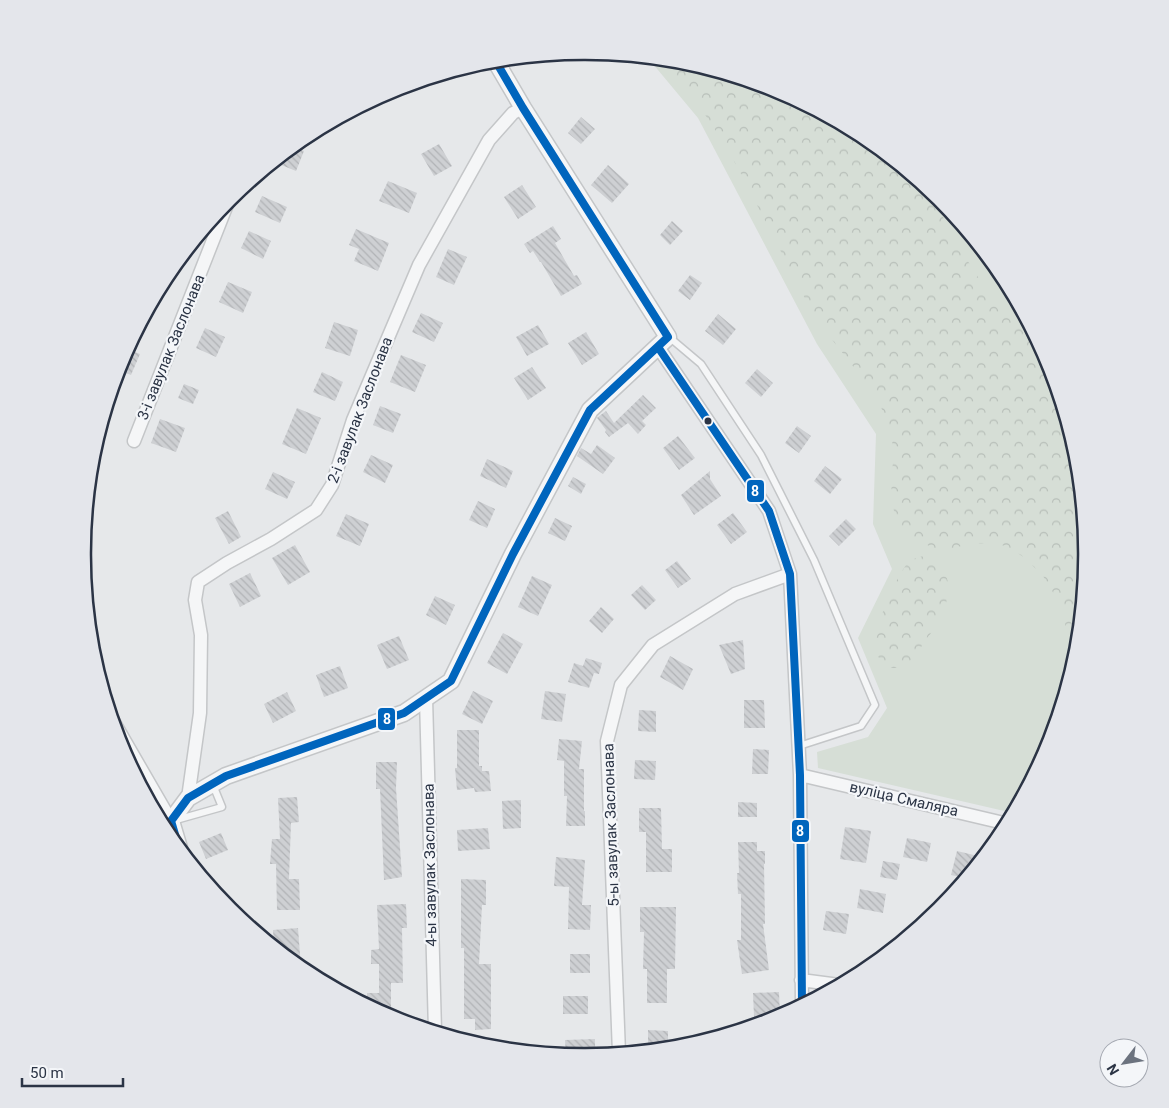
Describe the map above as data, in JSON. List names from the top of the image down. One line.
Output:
{"streets":{"street":["3-і завулак Заслонава","2-і завулак Заслонава","вуліца Смаляра","5-ы завулак Заслонава","4-ы завулак Заслонава"]},"lines":["transit line 8"],"scale_bar":"50 m","north":"bottom left"}
